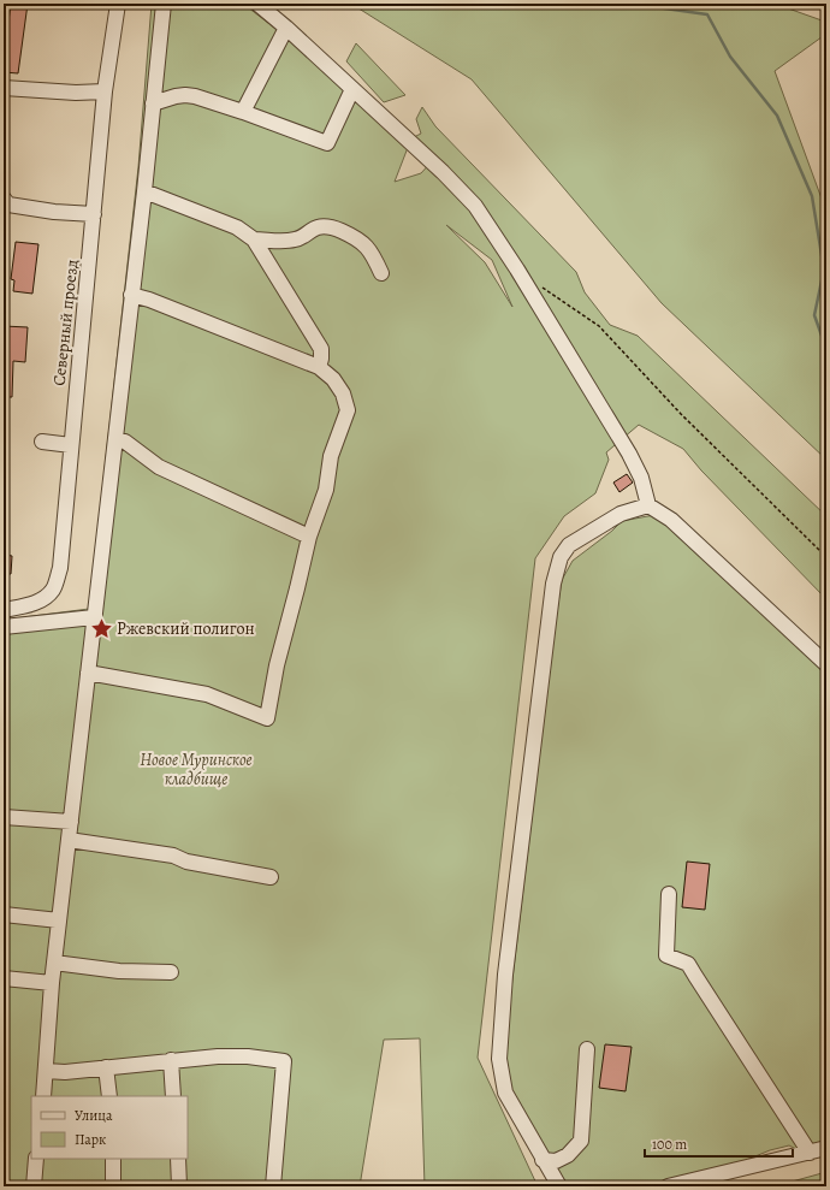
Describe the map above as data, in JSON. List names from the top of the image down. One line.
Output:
{"streets":{"street":["Северный проезд"]},"parks":["Новое Муринское кладбище"],"places":{"place":["Ржевский полигон"]},"legend":["Улица","Парк"],"scale_bar":"100 m"}
